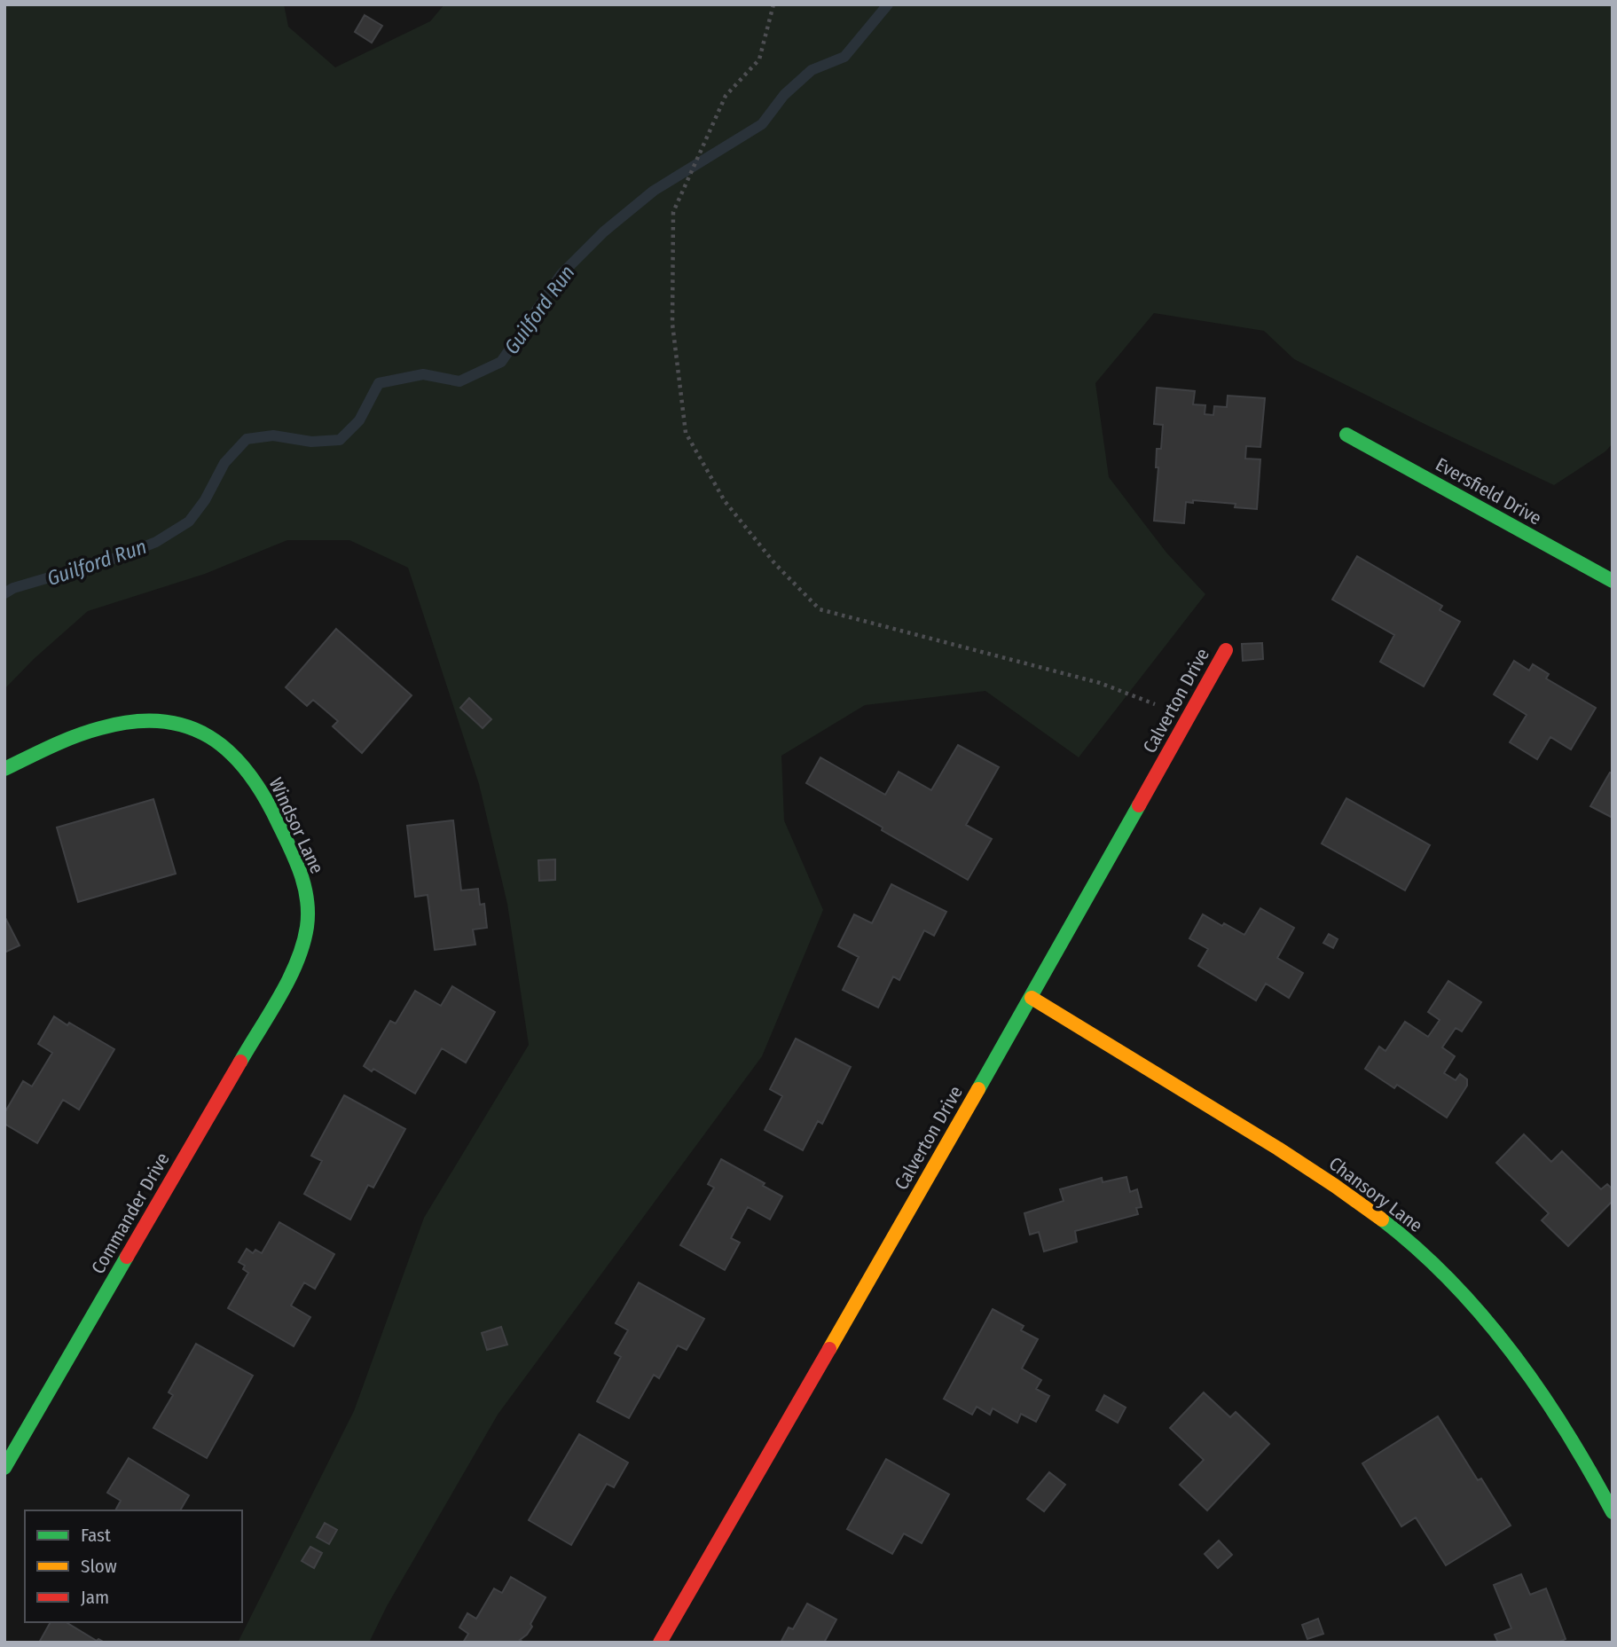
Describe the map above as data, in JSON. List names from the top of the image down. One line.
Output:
{"streets":{"street":["Eversfield Drive","Calverton Drive","Windsor Lane","Chansory Lane","Commander Drive"]},"crossings":[["Calverton Drive","Chansory Lane"],["Windsor Lane","Commander Drive"]],"water":["Guilford Run"],"legend":["Fast","Slow","Jam"]}
